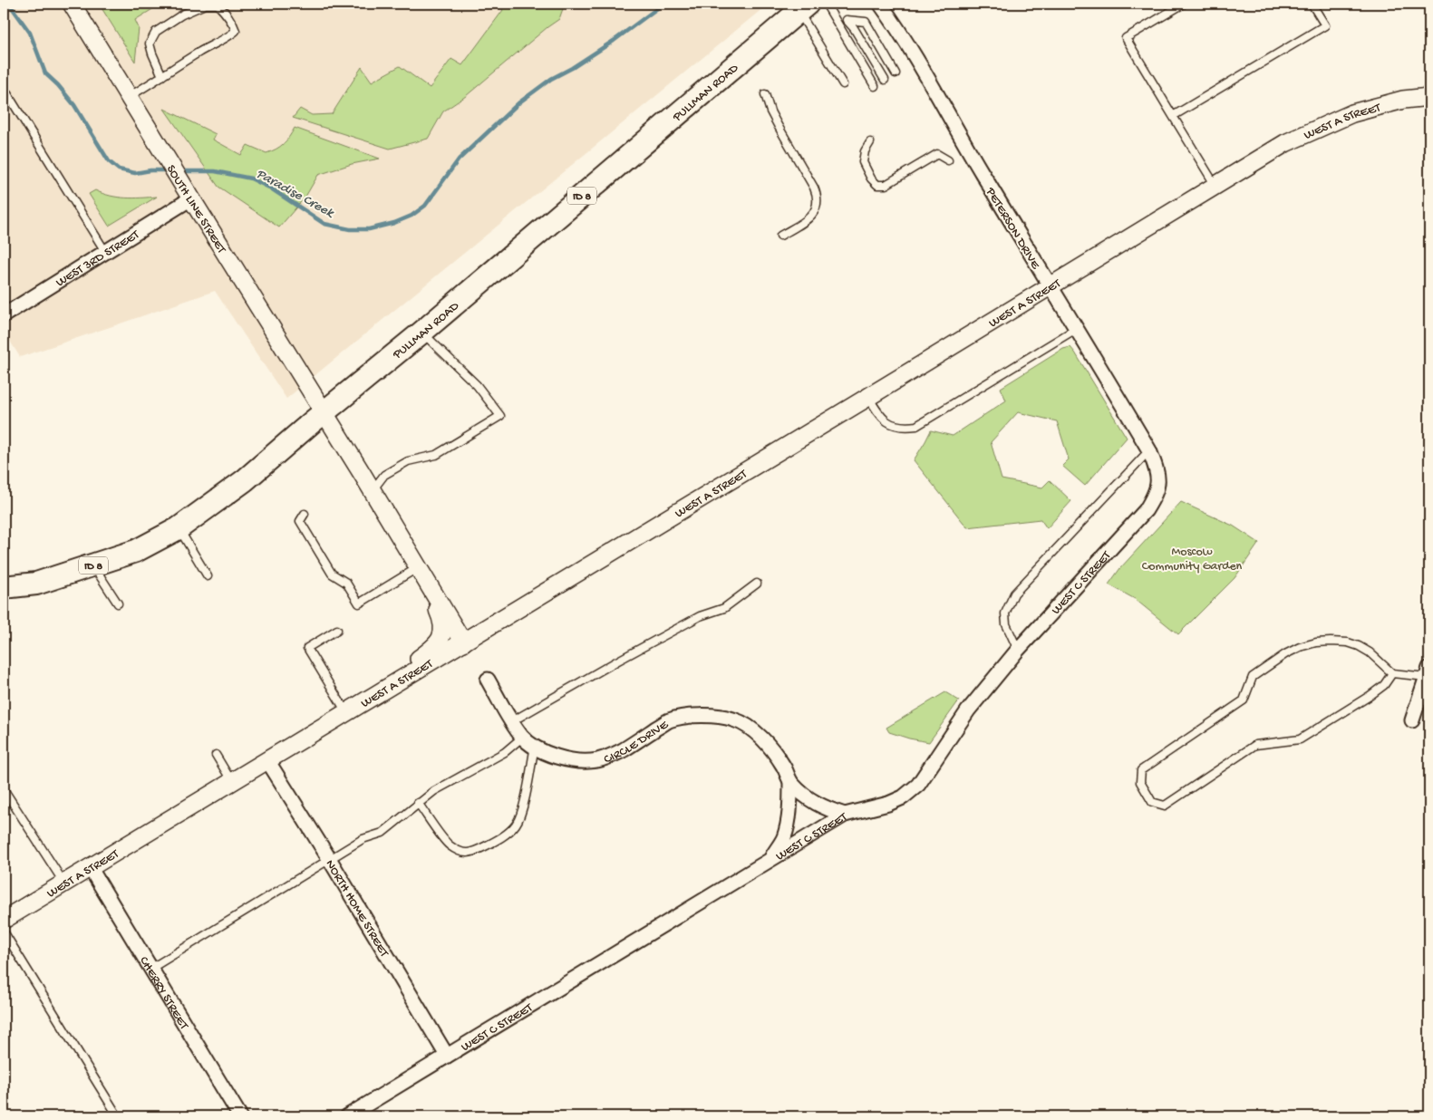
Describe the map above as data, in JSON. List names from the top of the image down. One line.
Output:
{"streets":{"main road":["PULLMAN ROAD","ID 8"],"street":["WEST A STREET","SOUTH LINE STREET","PETERSON DRIVE","WEST 3RD STREET","WEST C STREET","CIRCLE DRIVE","NORTH HOME STREET","CHERRY STREET"]},"crossings":[["PULLMAN ROAD","SOUTH LINE STREET"],["WEST A STREET","PETERSON DRIVE"],["WEST A STREET","NORTH HOME STREET"],["WEST A STREET","CHERRY STREET"],["SOUTH LINE STREET","WEST 3RD STREET"],["PETERSON DRIVE","WEST C STREET"],["WEST C STREET","CIRCLE DRIVE"],["WEST C STREET","NORTH HOME STREET"]],"water":["Paradise Creek"],"parks":["Moscow Community Garden"]}
